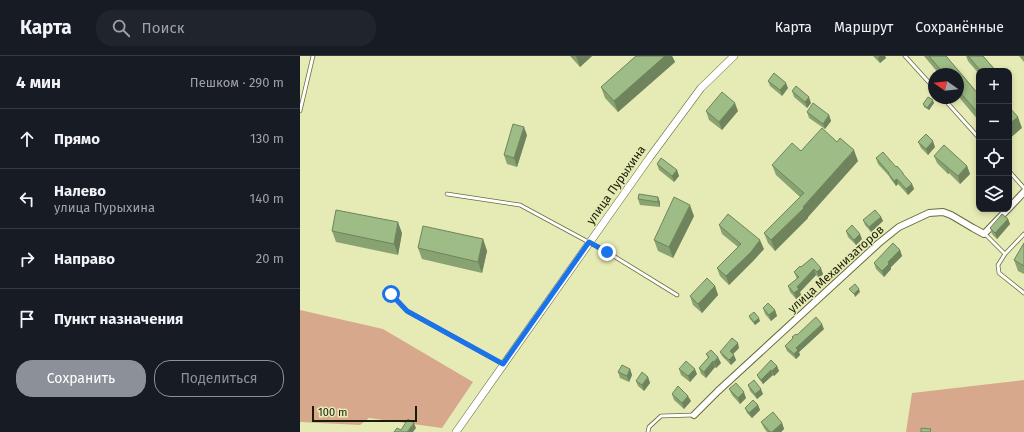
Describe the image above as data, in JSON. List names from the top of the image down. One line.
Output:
{"streets":{"street":["улица Пурыхина","улица Механизаторов"]},"scale_bar":"100 m","north":"left","page":{"header":"Карта","search":"Поиск","nav":["Карта","Маршрут","Сохранённые"],"heading":["4 мин","Пешком · 290 m"],"map_buttons":["+","−"],"list":[["Прямо","130 m"],["Налево","улица Пурыхина","140 m"],["Направо","20 m"],"Пункт назначения"],"buttons":["Сохранить","Поделиться"],"scale":"100 m"}}
